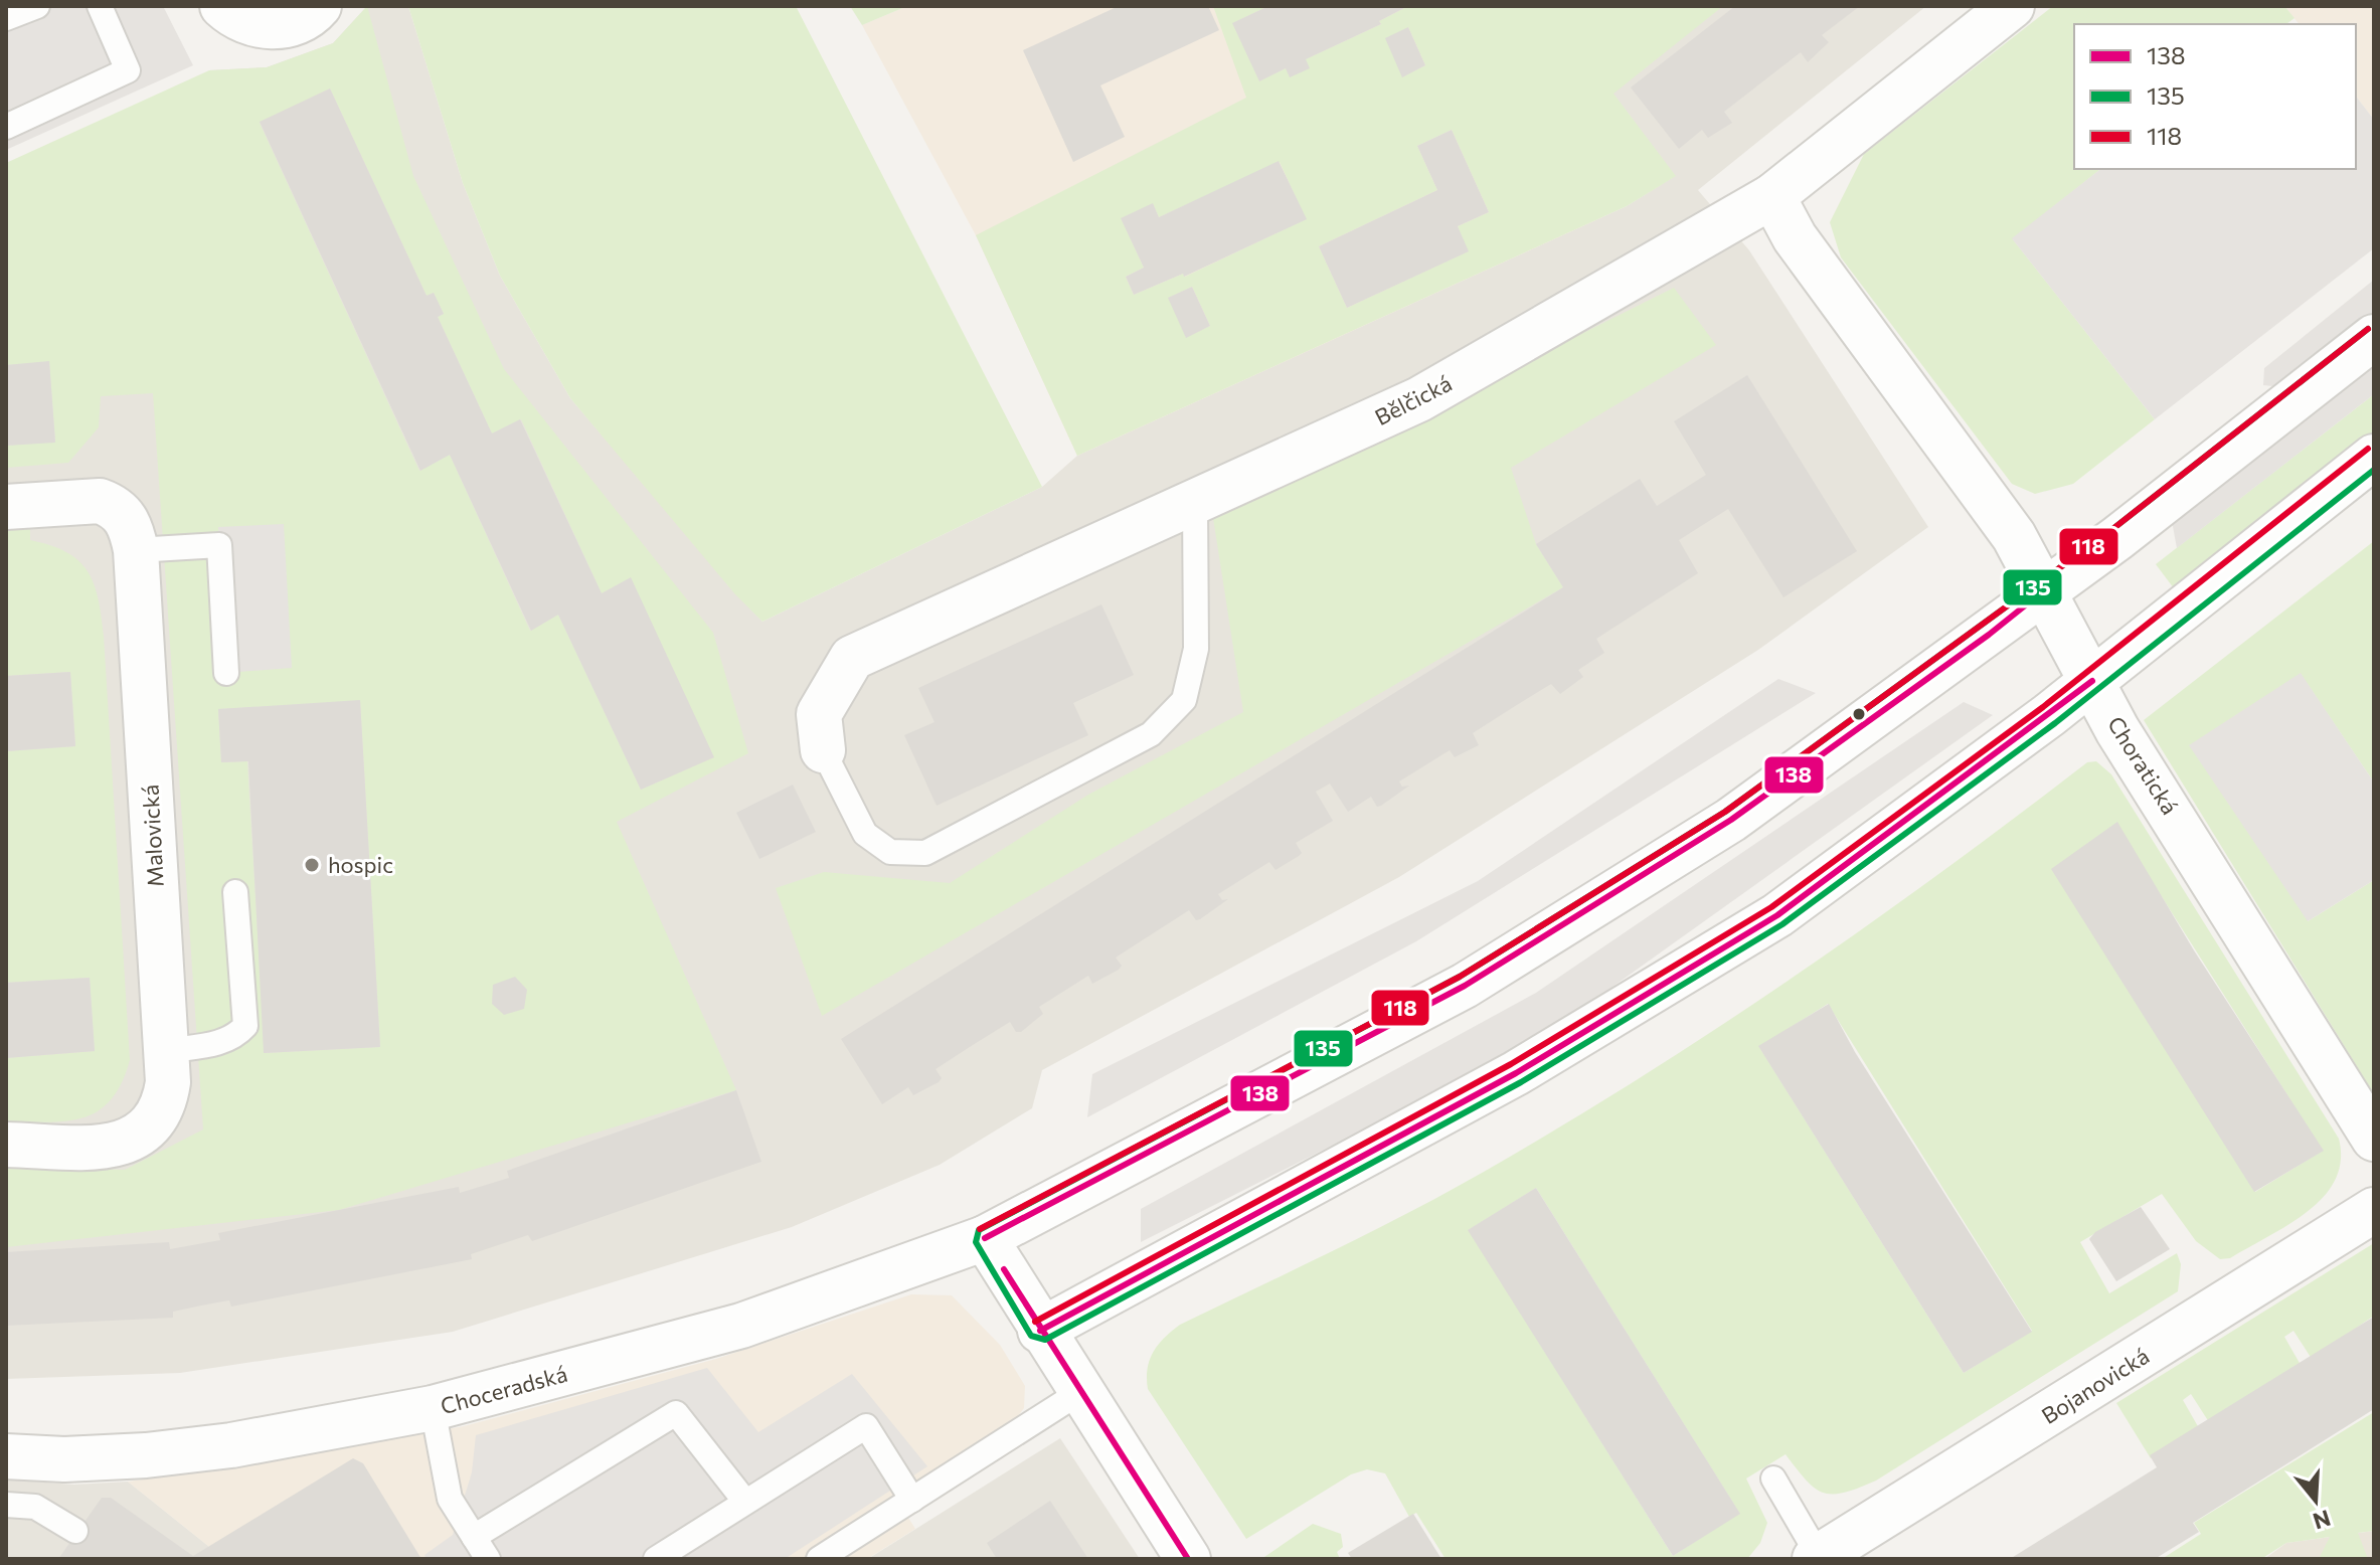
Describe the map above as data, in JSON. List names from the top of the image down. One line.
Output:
{"streets":{"street":["Bělčická","Choratická","Malovická","Bojanovická","Choceradská"]},"crossings":[["Bělčická","Choratická"],["Choratická","Choceradská"]],"places":["hospic"],"lines":["transit line 135","transit line 118","transit line 138"],"legend":["138","135","118"],"north":"bottom"}
